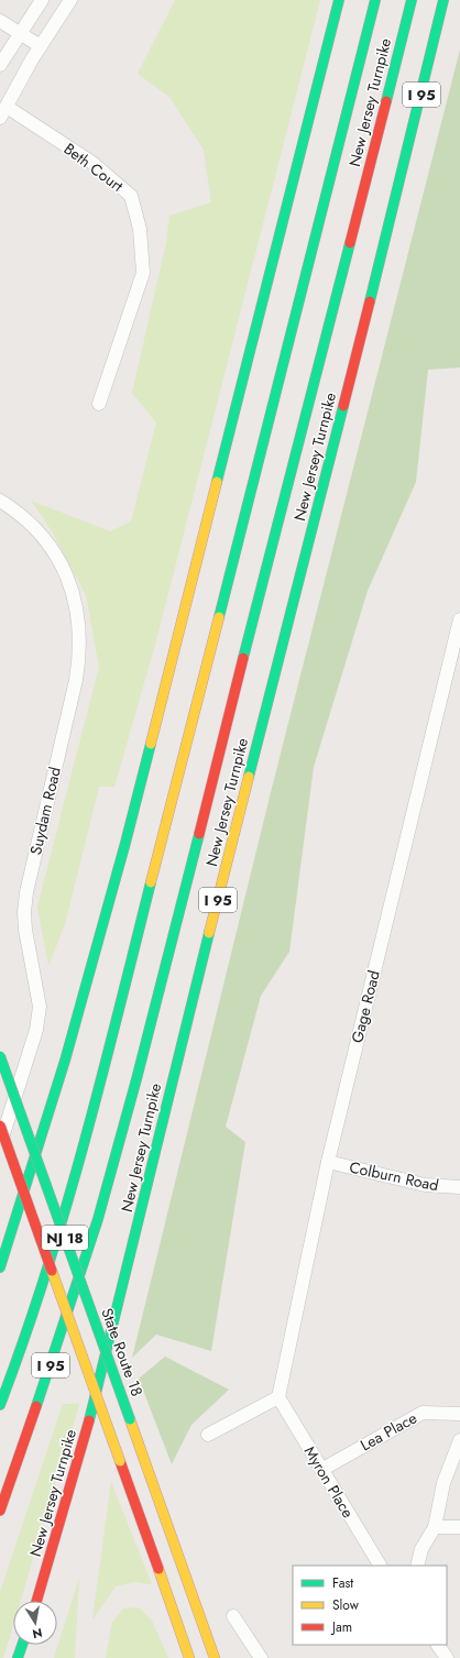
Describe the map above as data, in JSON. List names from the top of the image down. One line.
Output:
{"streets":{"highway":["I 95","New Jersey Turnpike","NJ 18","State Route 18"],"street":["Beth Court","Suydam Road","Gage Road","Colburn Road","Lea Place","Myron Place"]},"crossings":[["Gage Road","Colburn Road"],["Gage Road","Myron Place"],["Lea Place","Myron Place"]],"legend":["Fast","Slow","Jam"],"north":"bottom"}
